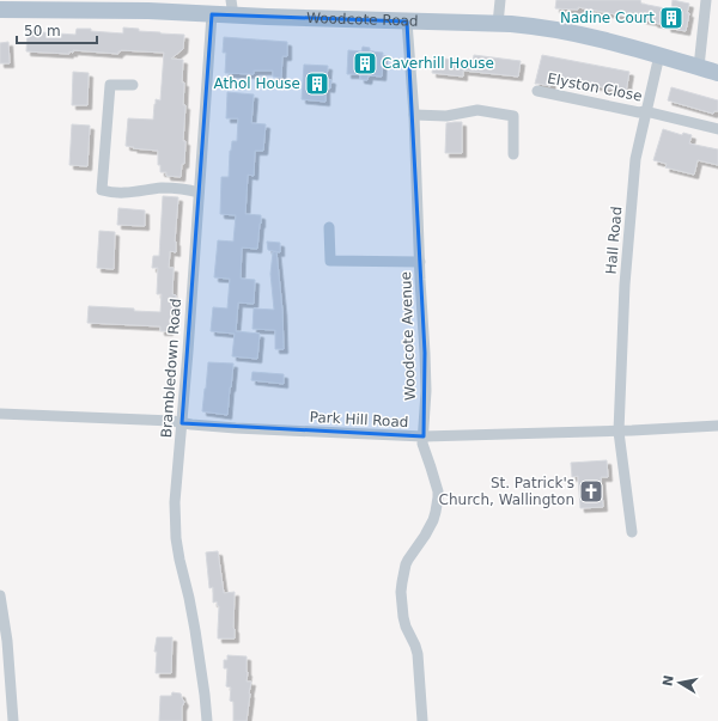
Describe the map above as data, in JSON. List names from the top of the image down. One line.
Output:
{"streets":{"main road":["Woodcote Road"],"street":["Elyston Close","Hall Road","Woodcote Avenue","Brambledown Road","Park Hill Road"]},"crossings":[["Woodcote Road","Hall Road"],["Woodcote Road","Woodcote Avenue"],["Woodcote Road","Brambledown Road"],["Elyston Close","Hall Road"],["Hall Road","Park Hill Road"],["Woodcote Avenue","Park Hill Road"],["Brambledown Road","Park Hill Road"]],"places":{"building":["Nadine Court","Caverhill House","Athol House"],"church":["St. Patrick's Church, Wallington"]},"scale_bar":"50 m","north":"left"}
